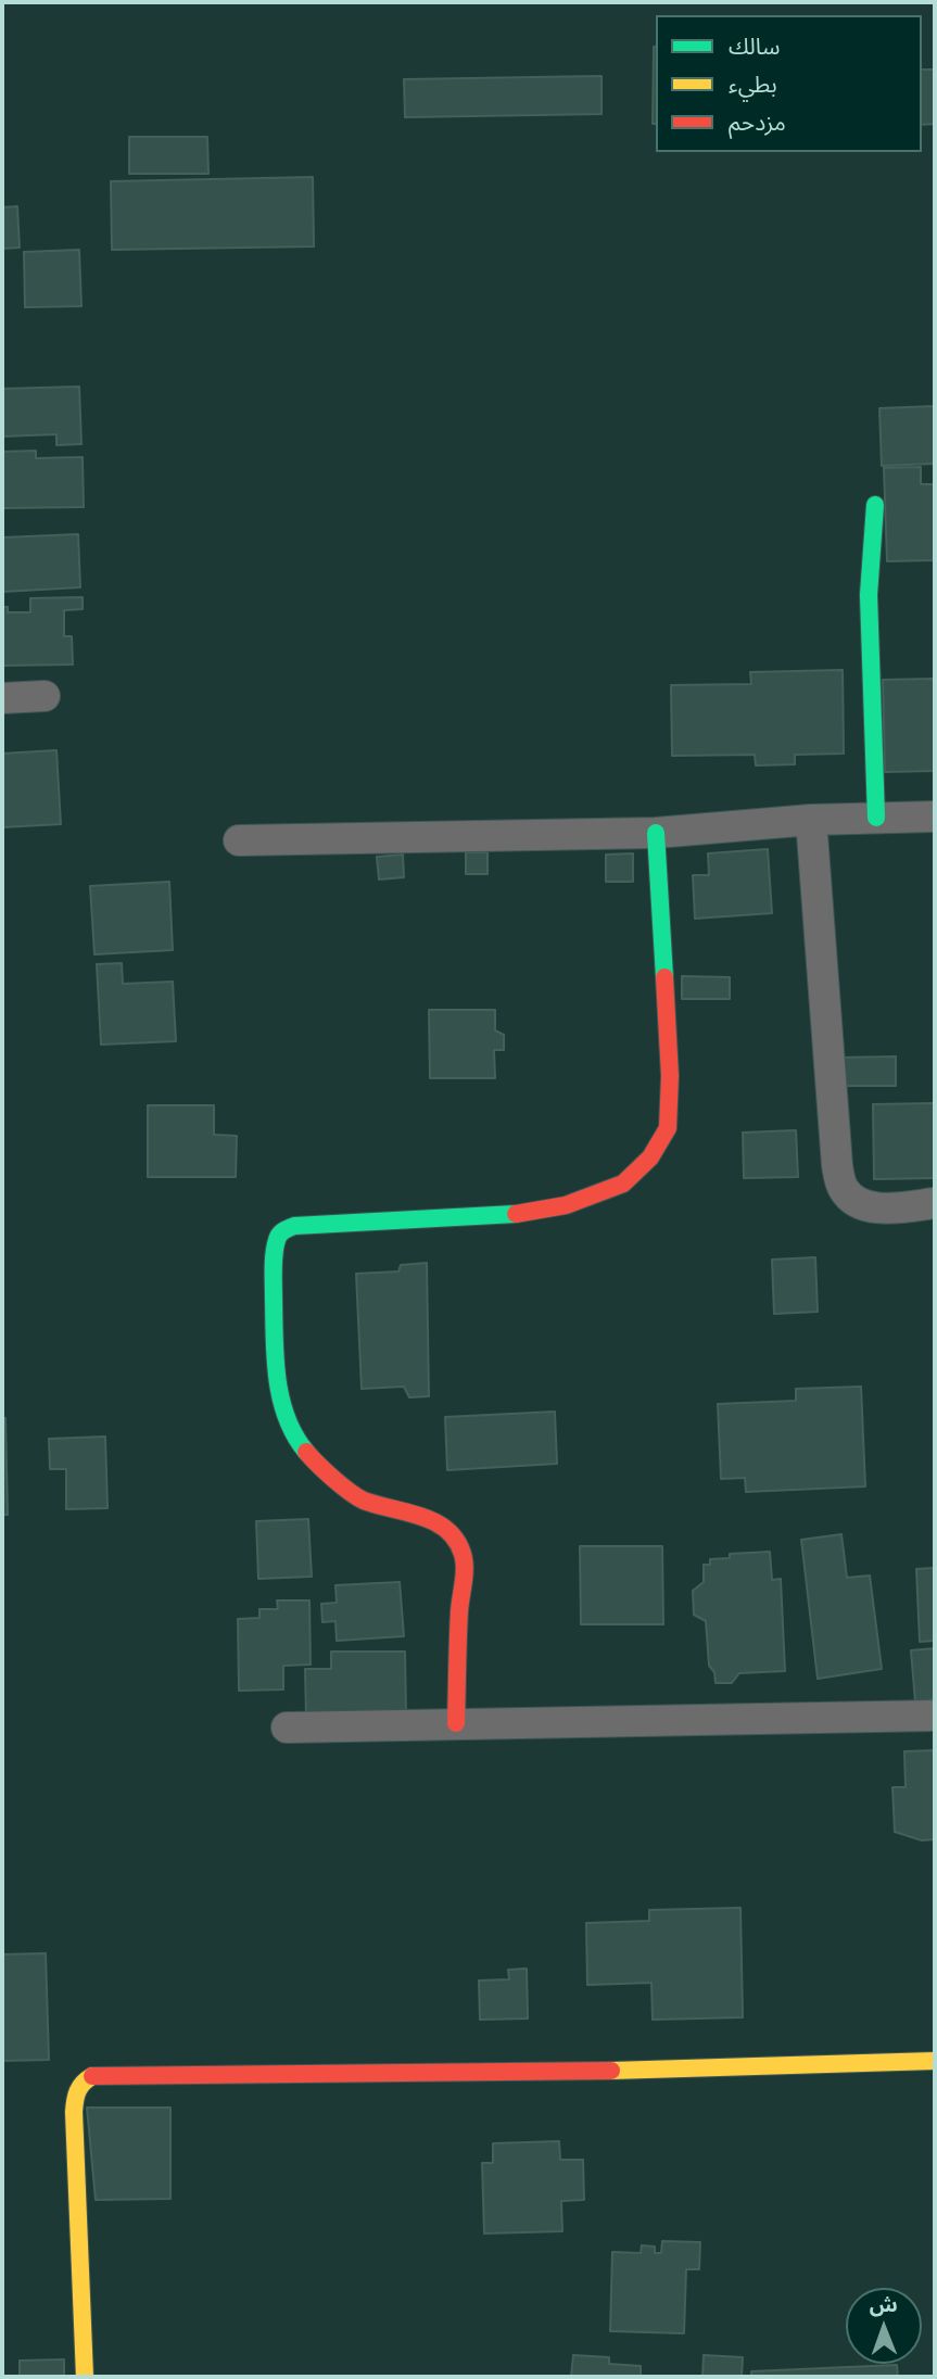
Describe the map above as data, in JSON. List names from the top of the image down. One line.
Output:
{"legend":["سالك","بطيء","مزدحم"],"north":"top"}
